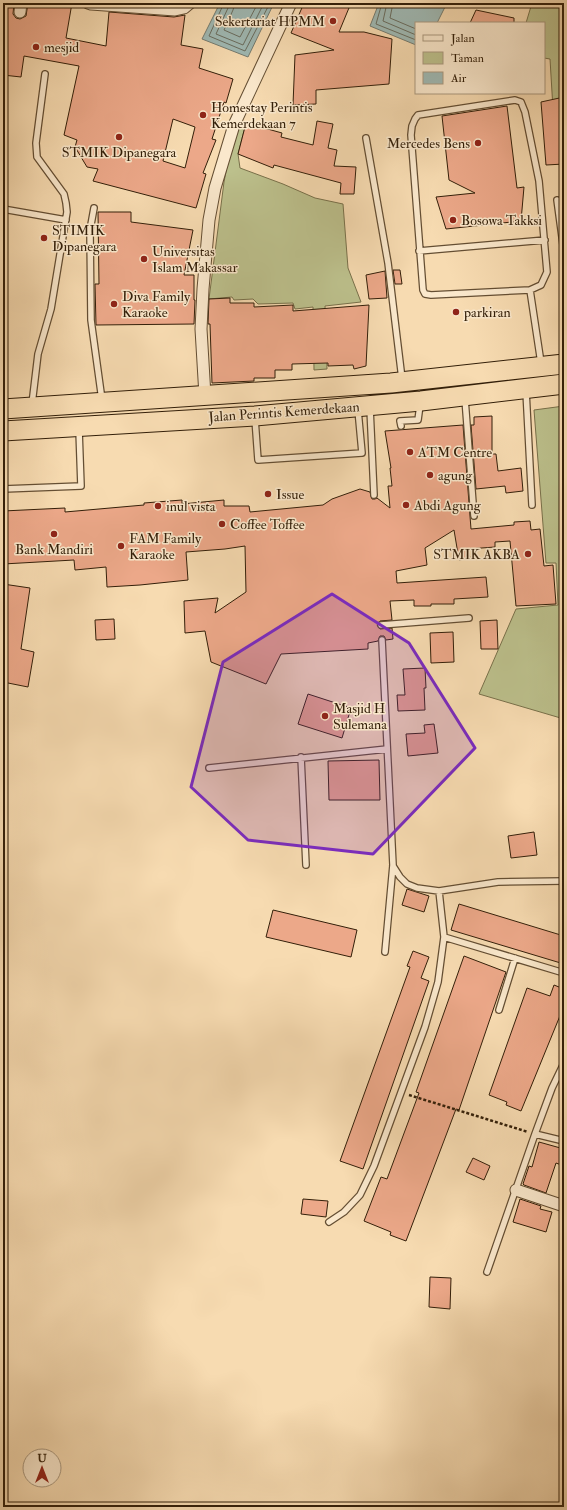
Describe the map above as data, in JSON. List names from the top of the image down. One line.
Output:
{"streets":{"highway":["Jalan Perintis Kemerdekaan"]},"places":["Sekertariat HPMM","mesjid","Homestay Perintis Kemerdekaan 7","STMIK Dipanegara","Mercedes Bens","Bosowa Takksi","STIMIK Dipanegara","Universitas Islam Makassar","Diva Family Karaoke","parkiran","ATM Centre","agung","Issue","Abdi Agung","inul vista","Coffee Toffee","Bank Mandiri","FAM Family Karaoke","STMIK AKBA","Masjid H Sulemana"],"legend":["Jalan","Taman","Air"],"north":"top"}
